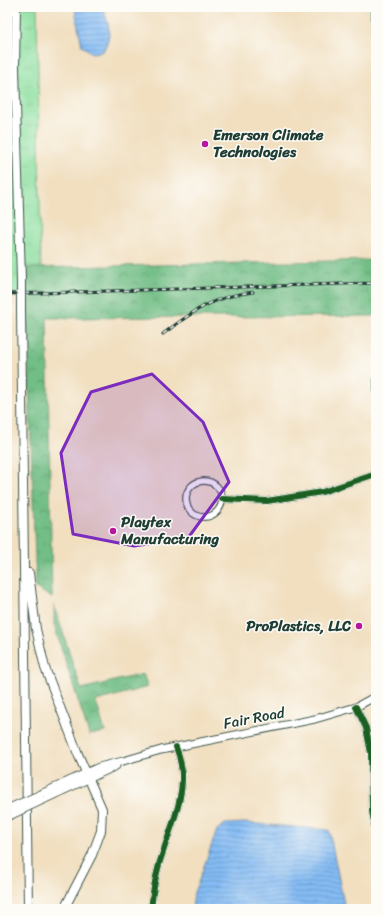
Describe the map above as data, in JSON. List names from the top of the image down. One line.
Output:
{"streets":{"main road":["Fair Road"]},"places":["Emerson Climate Technologies","Playtex Manufacturing","ProPlastics, LLC"]}
